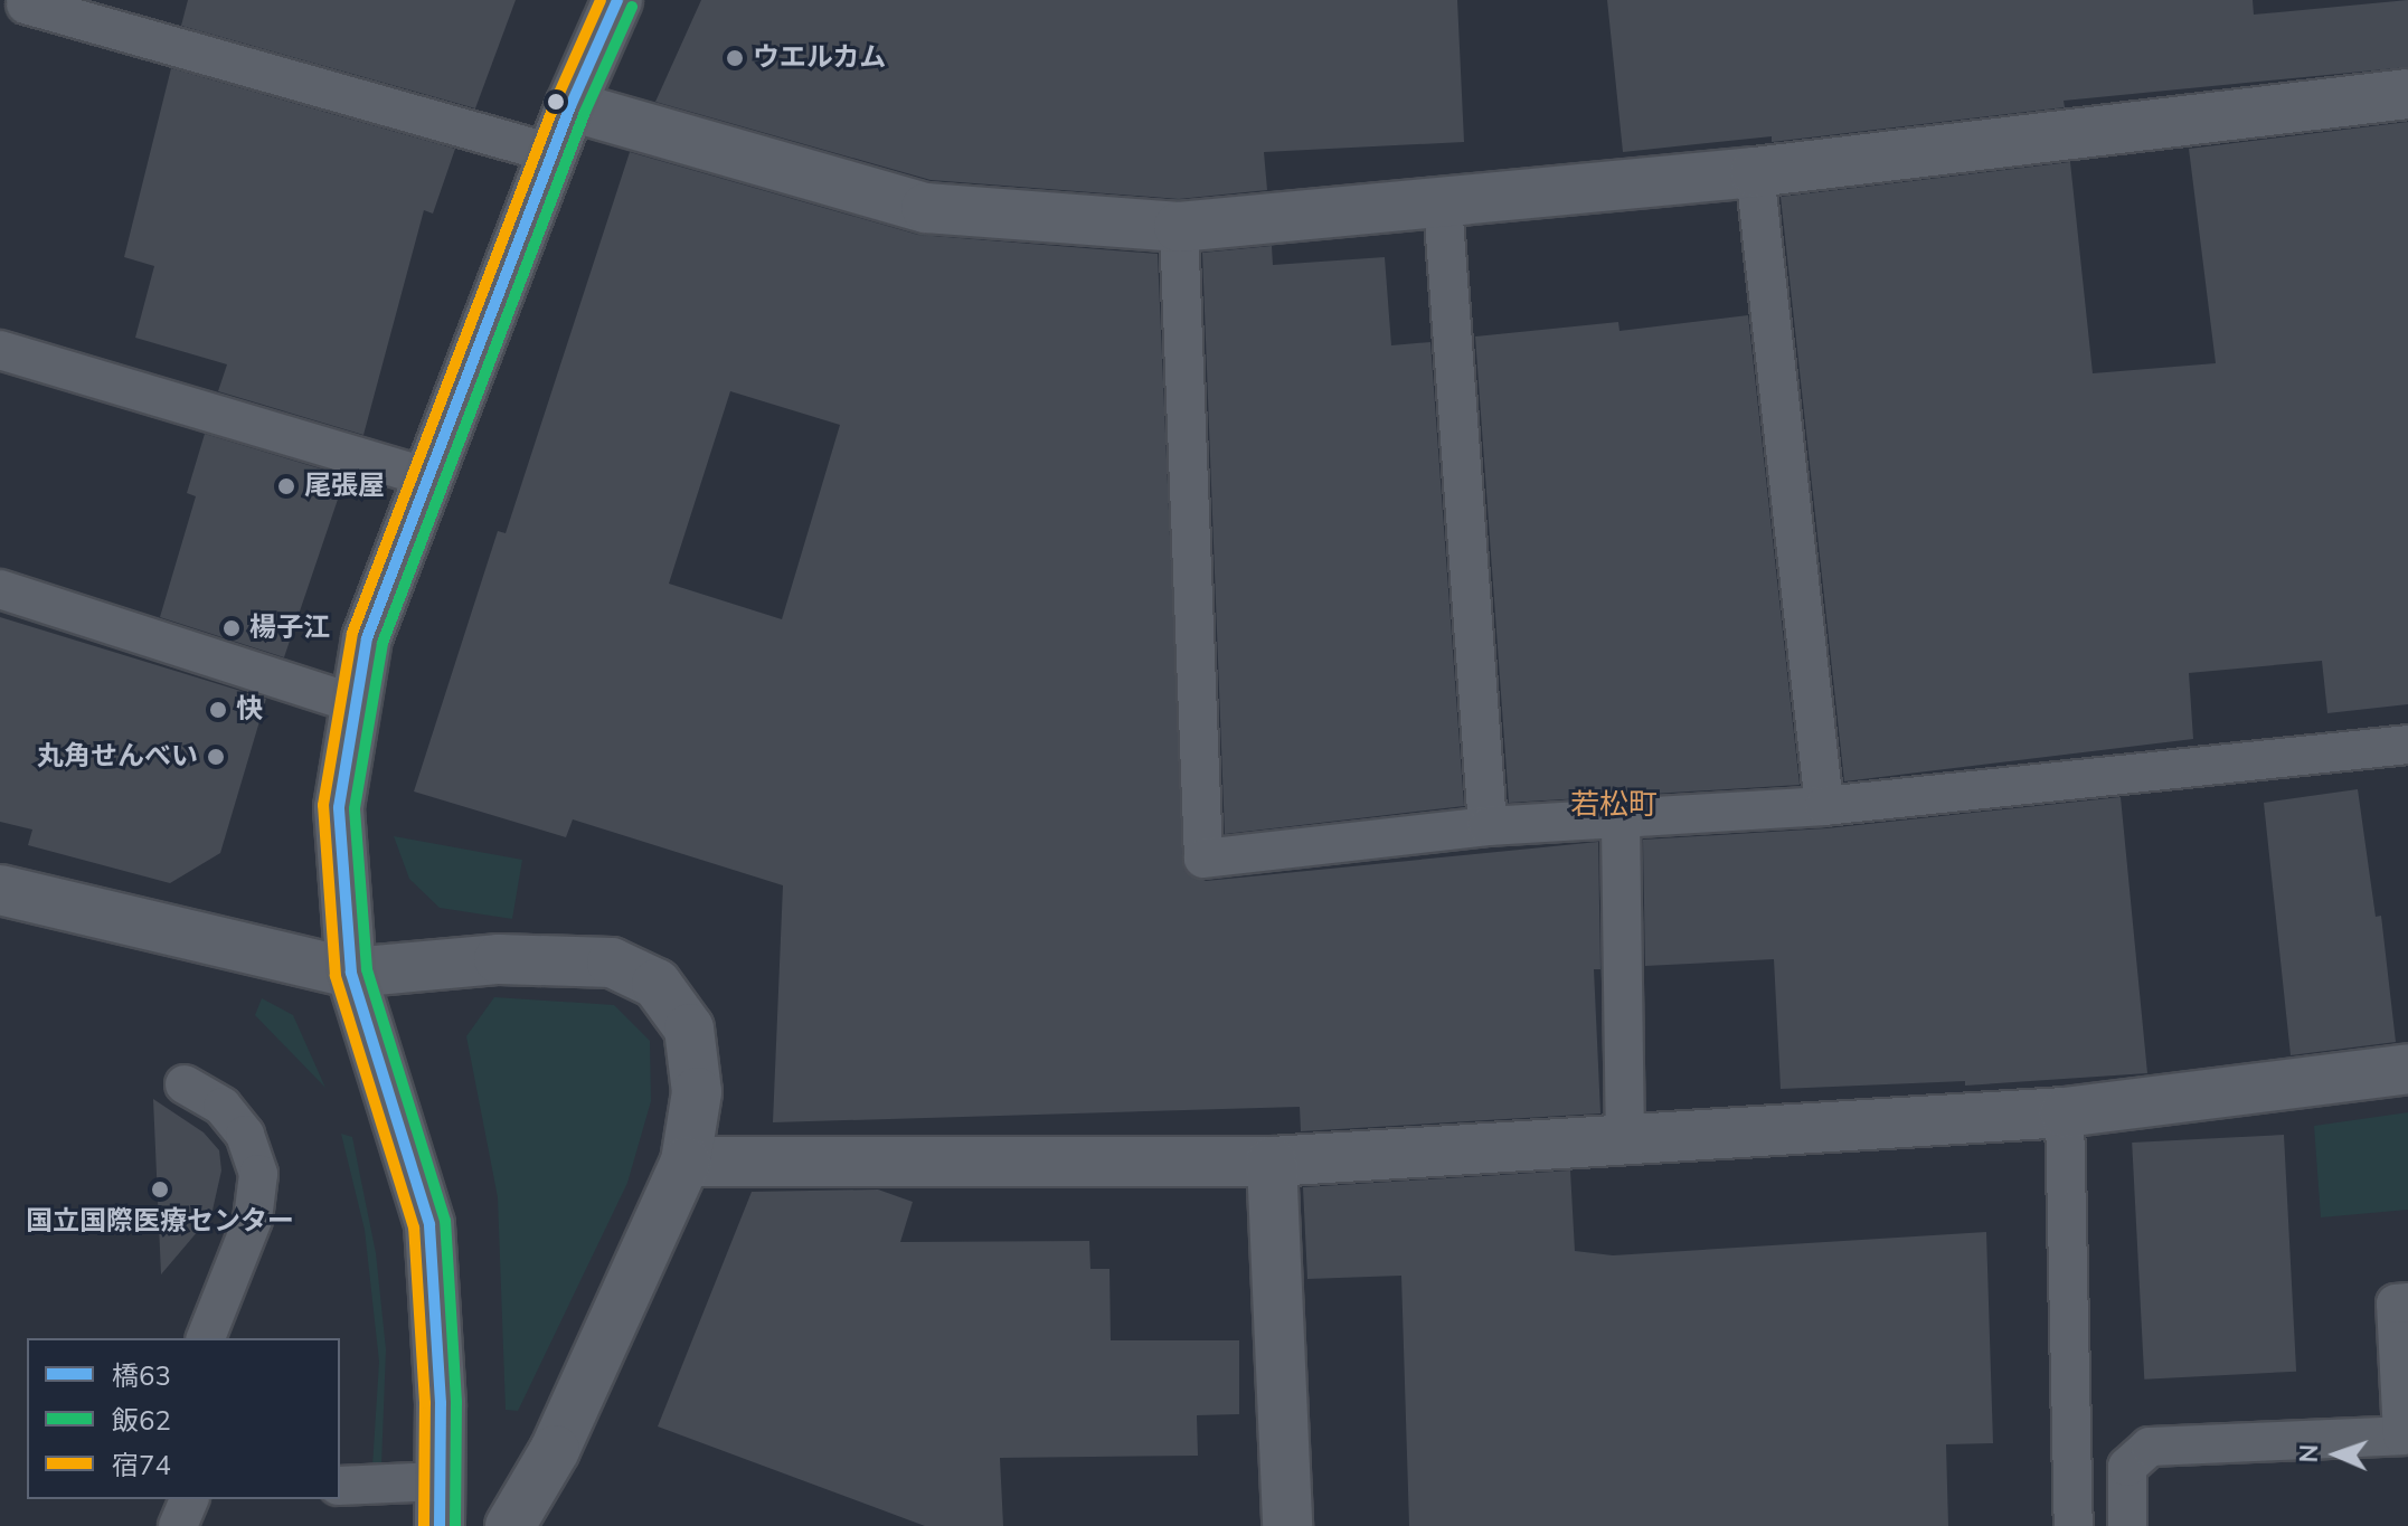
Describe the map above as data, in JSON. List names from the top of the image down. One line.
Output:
{"districts":["若松町"],"places":["ウエルカム","尾張屋","楊子江","快","丸角せんべい","国立国際医療センター"],"lines":["transit line 橋63","transit line 宿74","transit line 飯62"],"legend":["橋63","飯62","宿74"],"north":"left"}
